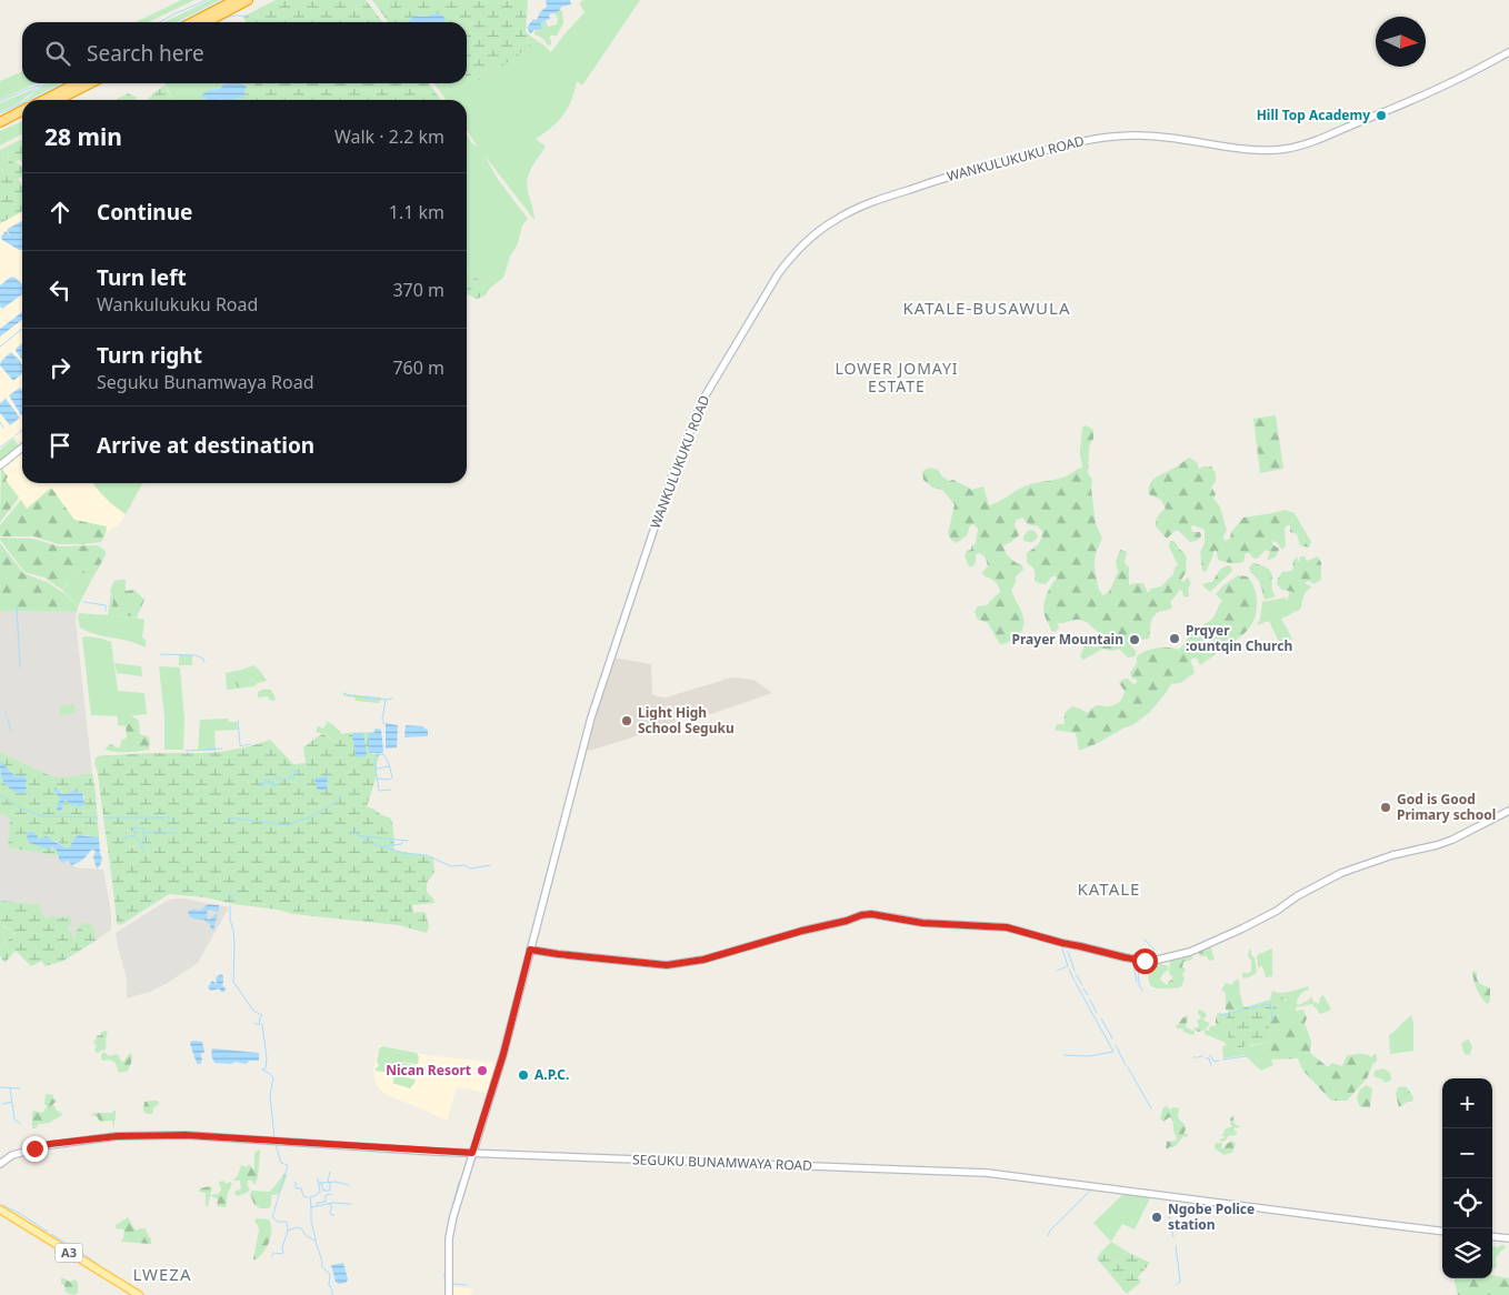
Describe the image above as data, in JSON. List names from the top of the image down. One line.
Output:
{"streets":{"main road":["WANKULUKUKU ROAD","SEGUKU BUNAMWAYA ROAD","A3"]},"crossings":[["WANKULUKUKU ROAD","SEGUKU BUNAMWAYA ROAD"]],"districts":["KATALE-BUSAWULA","LOWER JOMAYI ESTATE","KATALE","LWEZA"],"places":["Hill Top Academy","Prqyer :ountqin Church","Prayer Mountain","Light High School Seguku","God is Good Primary school","Nican Resort","A.P.C.","Ngobe Police station"],"north":"right","page":{"search":"Search here","heading":["28 min","Walk · 2.2 km"],"list":[["Continue","1.1 km"],["Turn left","Wankulukuku Road","370 m"],["Turn right","Seguku Bunamwaya Road","760 m"],"Arrive at destination"],"map_buttons":["+","−"]}}
